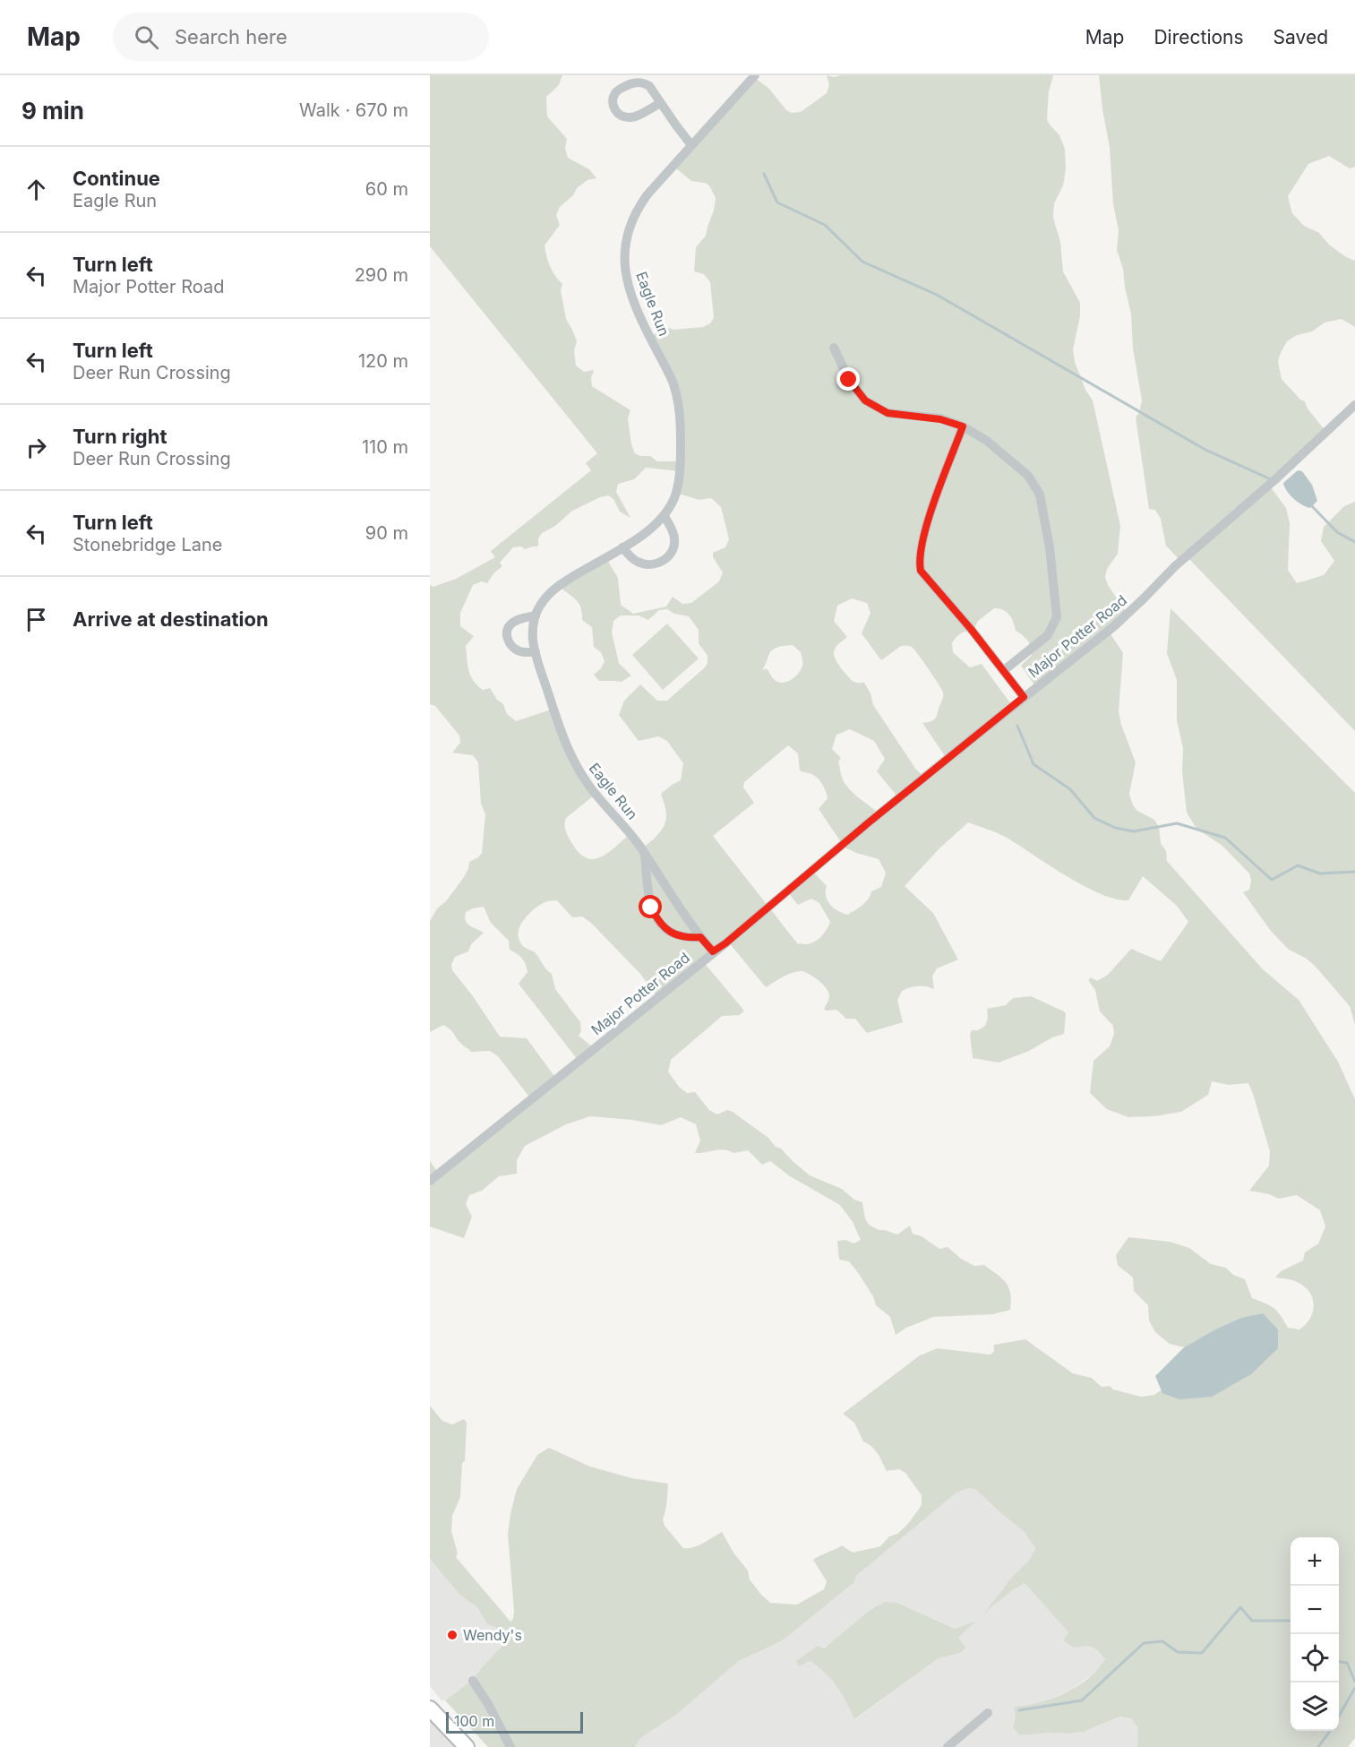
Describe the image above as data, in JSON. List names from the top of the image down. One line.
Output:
{"streets":{"street":["Eagle Run","Major Potter Road"]},"crossings":[["Eagle Run","Major Potter Road"]],"places":["Wendy's"],"scale_bar":"100 m","page":{"header":"Map","search":"Search here","nav":["Map","Directions","Saved"],"heading":["9 min","Walk · 670 m"],"list":[["Continue","Eagle Run","60 m"],["Turn left","Major Potter Road","290 m"],["Turn left","Deer Run Crossing","120 m"],["Turn right","Deer Run Crossing","110 m"],["Turn left","Stonebridge Lane","90 m"],"Arrive at destination"],"map_buttons":["+","−"],"scale":"100 m"}}
